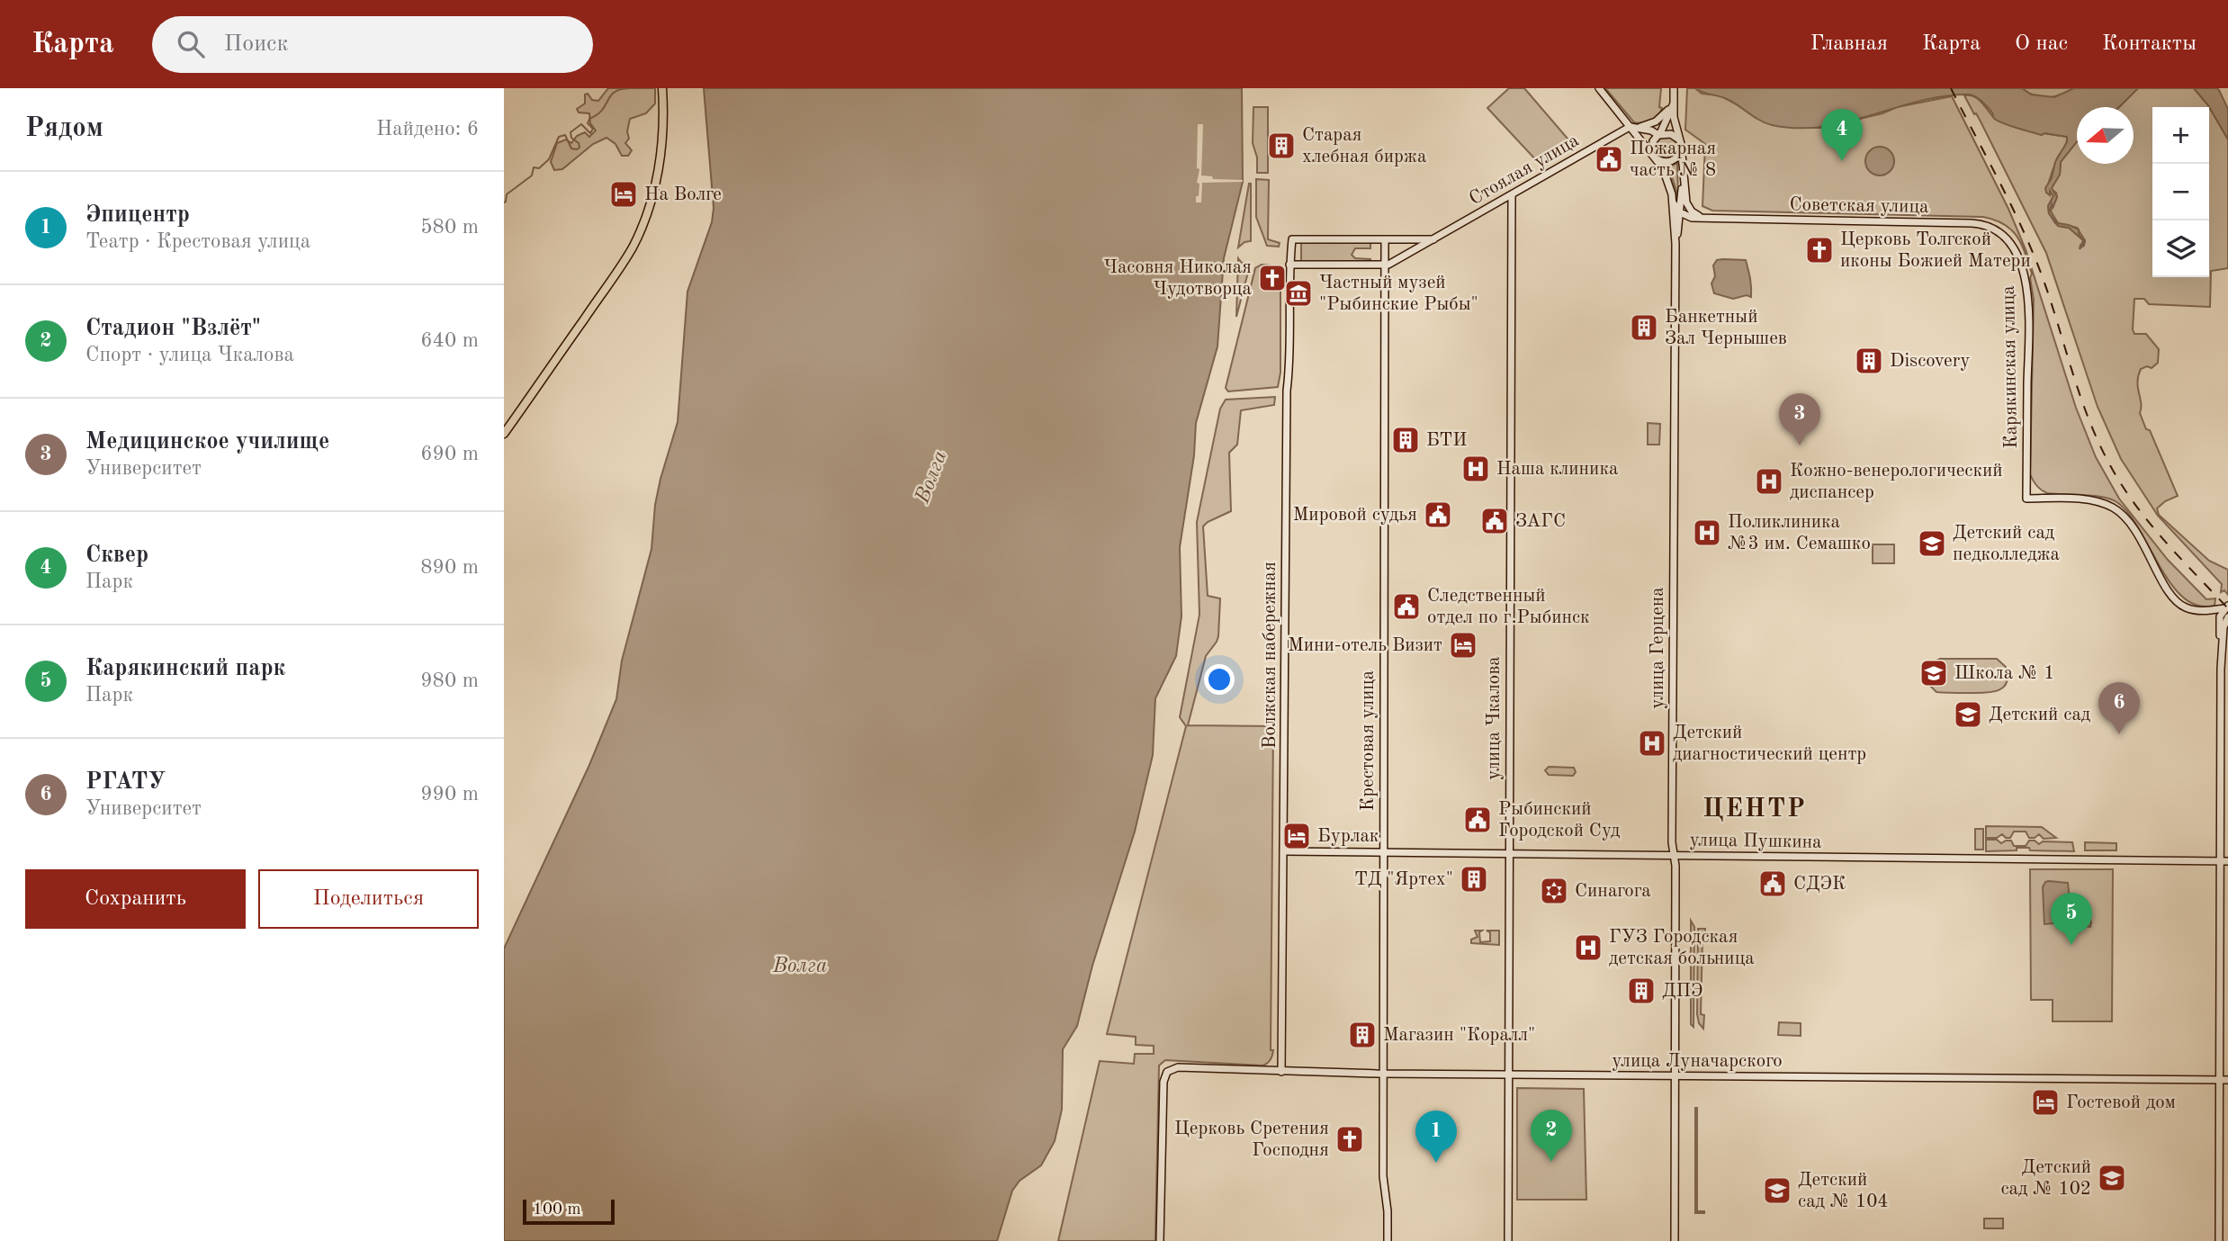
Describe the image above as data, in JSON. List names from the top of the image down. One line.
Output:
{"streets":{"street":["Стоялая улица","Советская улица","Карякинская улица","улица Герцена","Волжская набережная","улица Чкалова","Крестовая улица","улица Пушкина","улица Луначарского"]},"crossings":[["Стоялая улица","улица Герцена"],["Стоялая улица","Волжская набережная"],["Стоялая улица","улица Чкалова"],["Стоялая улица","Крестовая улица"],["Советская улица","Карякинская улица"],["Советская улица","улица Герцена"],["улица Герцена","улица Пушкина"],["улица Герцена","улица Луначарского"],["Волжская набережная","улица Пушкина"],["Волжская набережная","улица Луначарского"],["улица Чкалова","улица Пушкина"],["улица Чкалова","улица Луначарского"],["Крестовая улица","улица Пушкина"],["Крестовая улица","улица Луначарского"]],"districts":["ЦЕНТР"],"water":["Волга"],"places":{"building":["Старая хлебная биржа","Банкетный Зал Чернышев","Discovery","БТИ","ТД \"Яртех\"","ДПЭ","Магазин \"Коралл\""],"public building":["Пожарная часть № 8","Мировой судья","ЗАГС","Следственный отдел по г.Рыбинск","Рыбинский Городской Суд","СДЭК"],"hotel":["На Волге","Мини-отель Визит","Бурлак","Гостевой дом"],"church":["Церковь Толгской иконы Божией Матери","Часовня Николая Чудотворца","Церковь Сретения Господня"],"museum":["Частный музей \"Рыбинские Рыбы\""],"hospital":["Наша клиника","Кожно-венерологический диспансер","Поликлиника №3 им. Семашко","Детский диагностический центр","ГУЗ Городская детская больница"],"school or university":["Детский сад педколледжа","Школа № 1","Детский сад","Детский сад № 102","Детский сад № 104"],"synagogue":["Синагога"]},"scale_bar":"100 m","north":"left","page":{"header":"Карта","search":"Поиск","nav":["Главная","Карта","О нас","Контакты"],"heading":["Рядом","Найдено: 6"],"map_buttons":["+","−"],"pins":["4","3","6","5","2","1"],"list":[{"mark":"1","name":"Эпицентр","note":"Театр · Крестовая улица","value":"580 m"},{"mark":"2","name":"Стадион \"Взлёт\"","note":"Спорт · улица Чкалова","value":"640 m"},{"mark":"3","name":"Медицинское училище","note":"Университет","value":"690 m"},{"mark":"4","name":"Сквер","note":"Парк","value":"890 m"},{"mark":"5","name":"Карякинский парк","note":"Парк","value":"980 m"},{"mark":"6","name":"РГАТУ","note":"Университет","value":"990 m"}],"buttons":["Сохранить","Поделиться"],"scale":"100 m"}}
